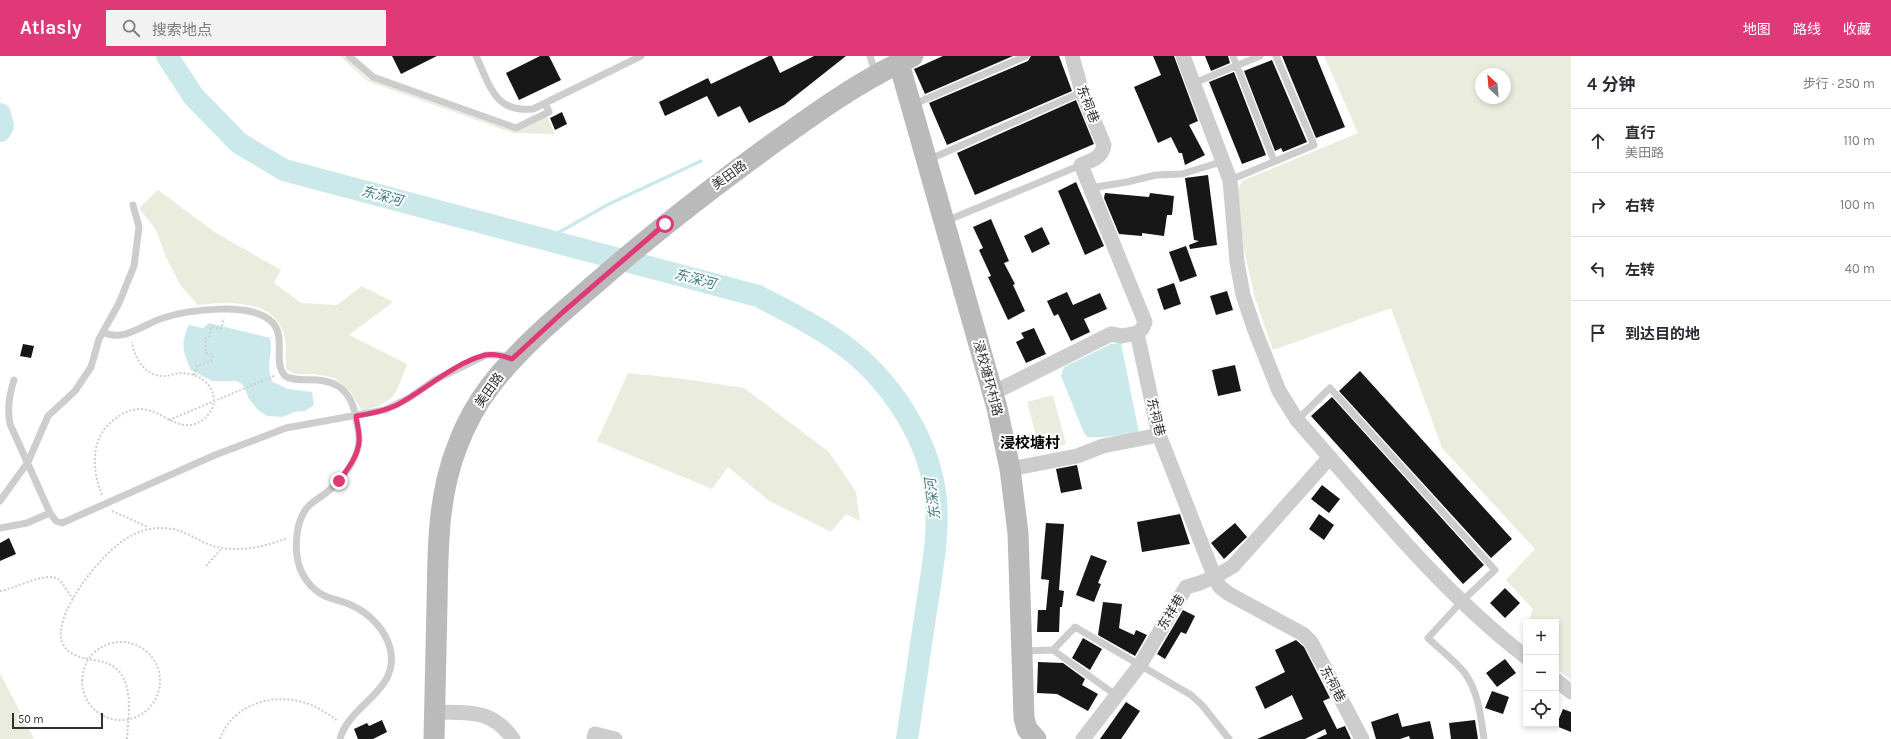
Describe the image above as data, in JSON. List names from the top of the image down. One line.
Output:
{"streets":{"street":["东祠巷","美田路","浸校塘环村路","东祥巷"]},"crossings":[["东祠巷","东祥巷"],["美田路","浸校塘环村路"]],"districts":["浸校塘村"],"water":["东深河"],"scale_bar":"50 m","north":"top left","page":{"header":"Atlasly","search":"搜索地点","nav":["地图","路线","收藏"],"heading":["4 分钟","步行 · 250 m"],"list":[["直行","美田路","110 m"],["右转","100 m"],["左转","40 m"],"到达目的地"],"map_buttons":["+","−"],"scale":"50 m"}}
